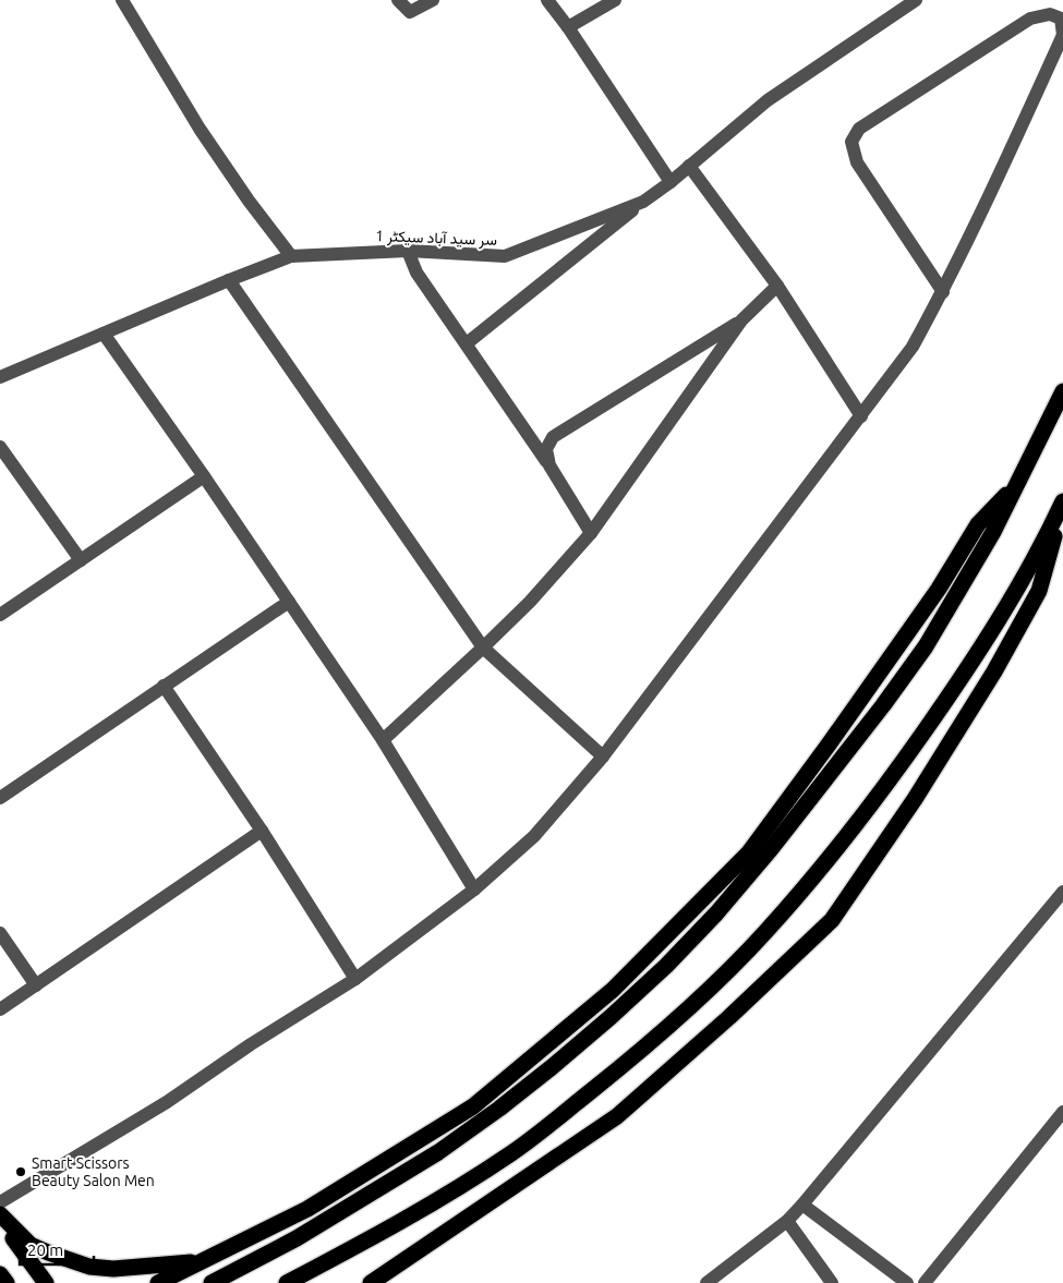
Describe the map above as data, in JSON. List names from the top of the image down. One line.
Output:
{"streets":{"street":["سر سید آباد سیکٹر 1"]},"places":["Smart Scissors Beauty Salon Men"],"scale_bar":"20 m"}
